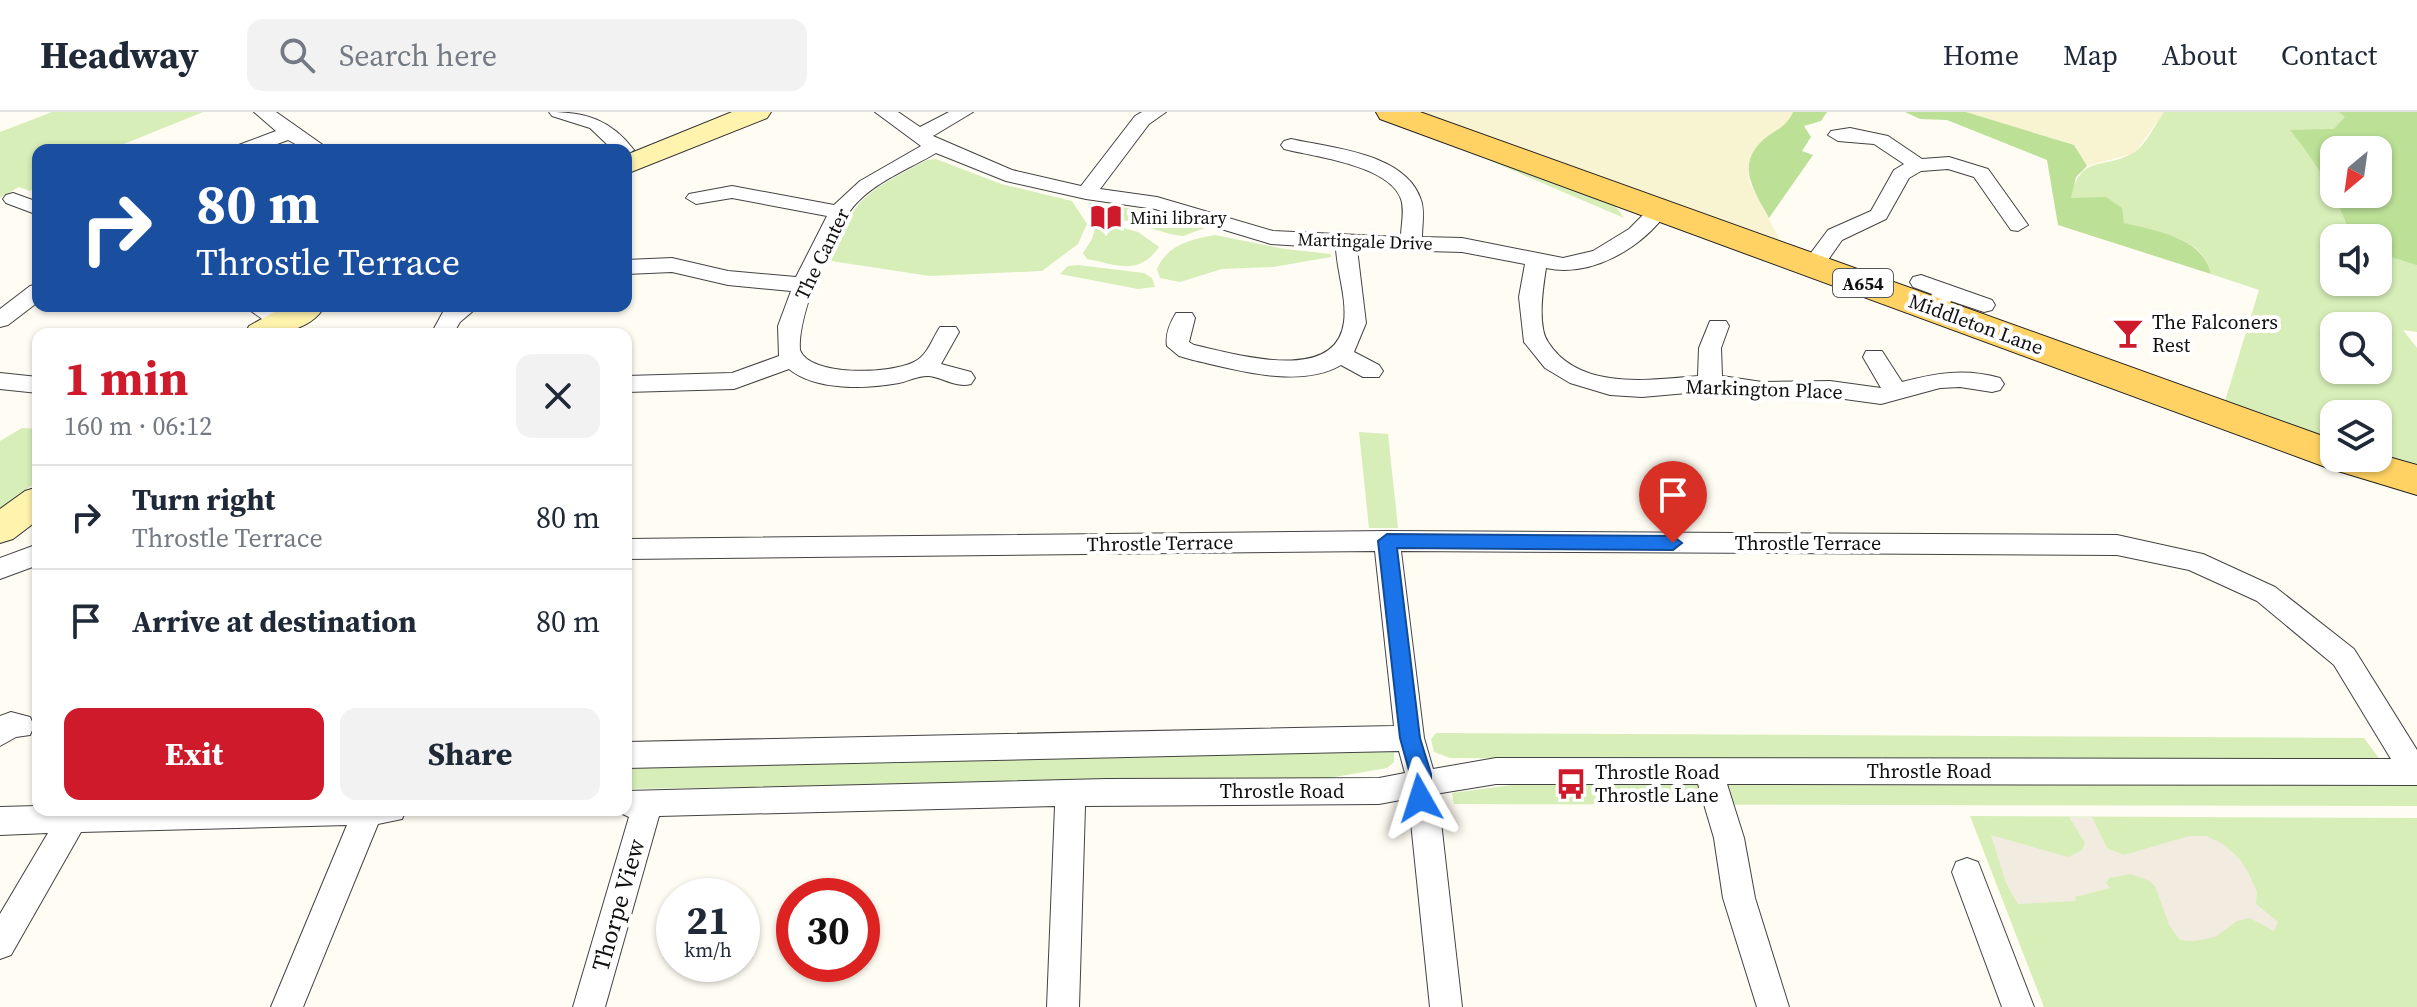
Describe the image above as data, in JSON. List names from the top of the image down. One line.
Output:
{"streets":{"main road":["A654","Middleton Lane"],"street":["Martingale Drive","The Canter","Markington Place","Throstle Terrace","Throstle Road","Thorpe View"]},"crossings":[["Martingale Drive","The Canter"],["Martingale Drive","Middleton Lane"],["Martingale Drive","Markington Place"],["Throstle Terrace","Throstle Road"],["Throstle Road","Thorpe View"]],"places":{"library":["Mini library"],"bar":["The Falconers Rest"],"bus stop":["Throstle Road Throstle Lane"]},"north":"bottom left","page":{"header":"Headway","search":"Search here","nav":["Home","Map","About","Contact"],"turn":["80 m","Throstle Terrace"],"heading":["1 min","160 m · 06:12"],"list":[{"name":"Turn right","note":"Throstle Terrace","value":"80 m"},{"name":"Arrive at destination","value":"80 m"}],"buttons":["Exit","Share"],"speed":"21 km/h","limit":"30"}}
